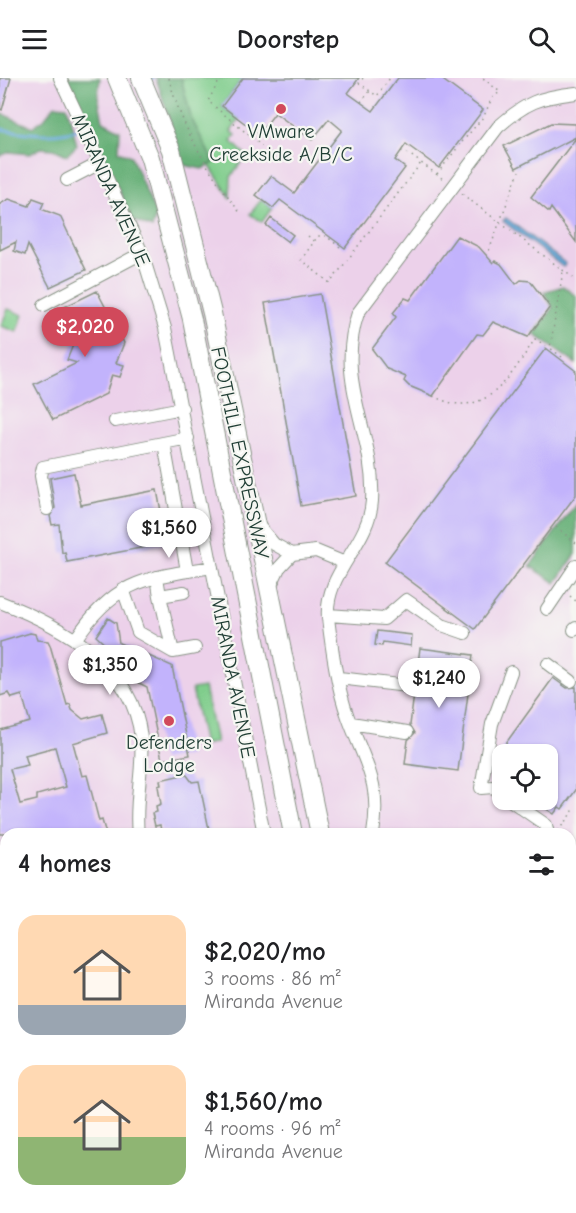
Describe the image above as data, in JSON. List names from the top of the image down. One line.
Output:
{"streets":{"highway":["FOOTHILL EXPRESSWAY"],"street":["MIRANDA AVENUE"]},"places":["VMware Creekside A/B/C","Defenders Lodge"],"page":{"header":"Doorstep","price":["$2,020","$1,560","$1,350","$1,240"],"heading":"4 homes","list":[{"name":"$2,020/mo","note":"3 rooms · 86 m² · Miranda Avenue"},{"name":"$1,560/mo","note":"4 rooms · 96 m² · Miranda Avenue"}]}}
